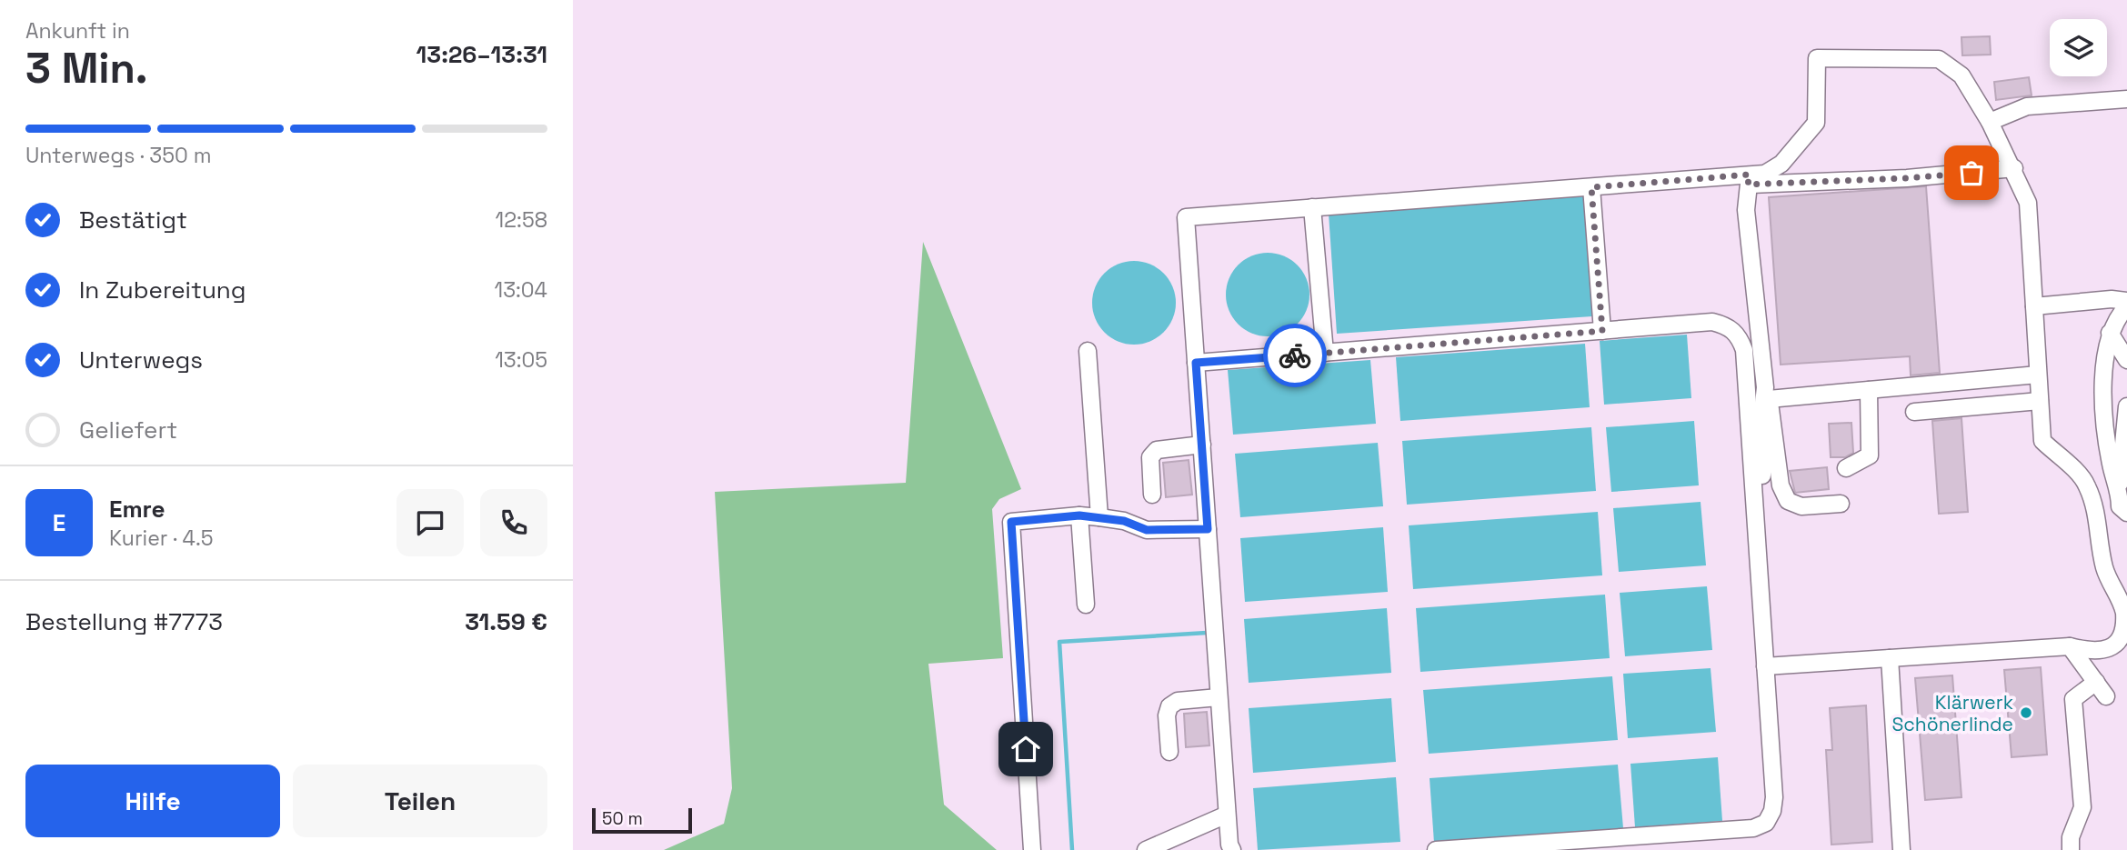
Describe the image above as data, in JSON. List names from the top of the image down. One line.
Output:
{"places":["Klärwerk Schönerlinde"],"scale_bar":"50 m","page":{"heading":["3 Min.","Ankunft in","13:26–13:31"],"panel":["Emre","Kurier · 4.5","Bestellung #7773","31.59 €"],"bar":"Unterwegs · 350 m","list":[["Bestätigt","12:58"],["In Zubereitung","13:04"],["Unterwegs","13:05"],"Geliefert"],"round":"E","buttons":["Hilfe","Teilen"],"scale":"50 m"}}
